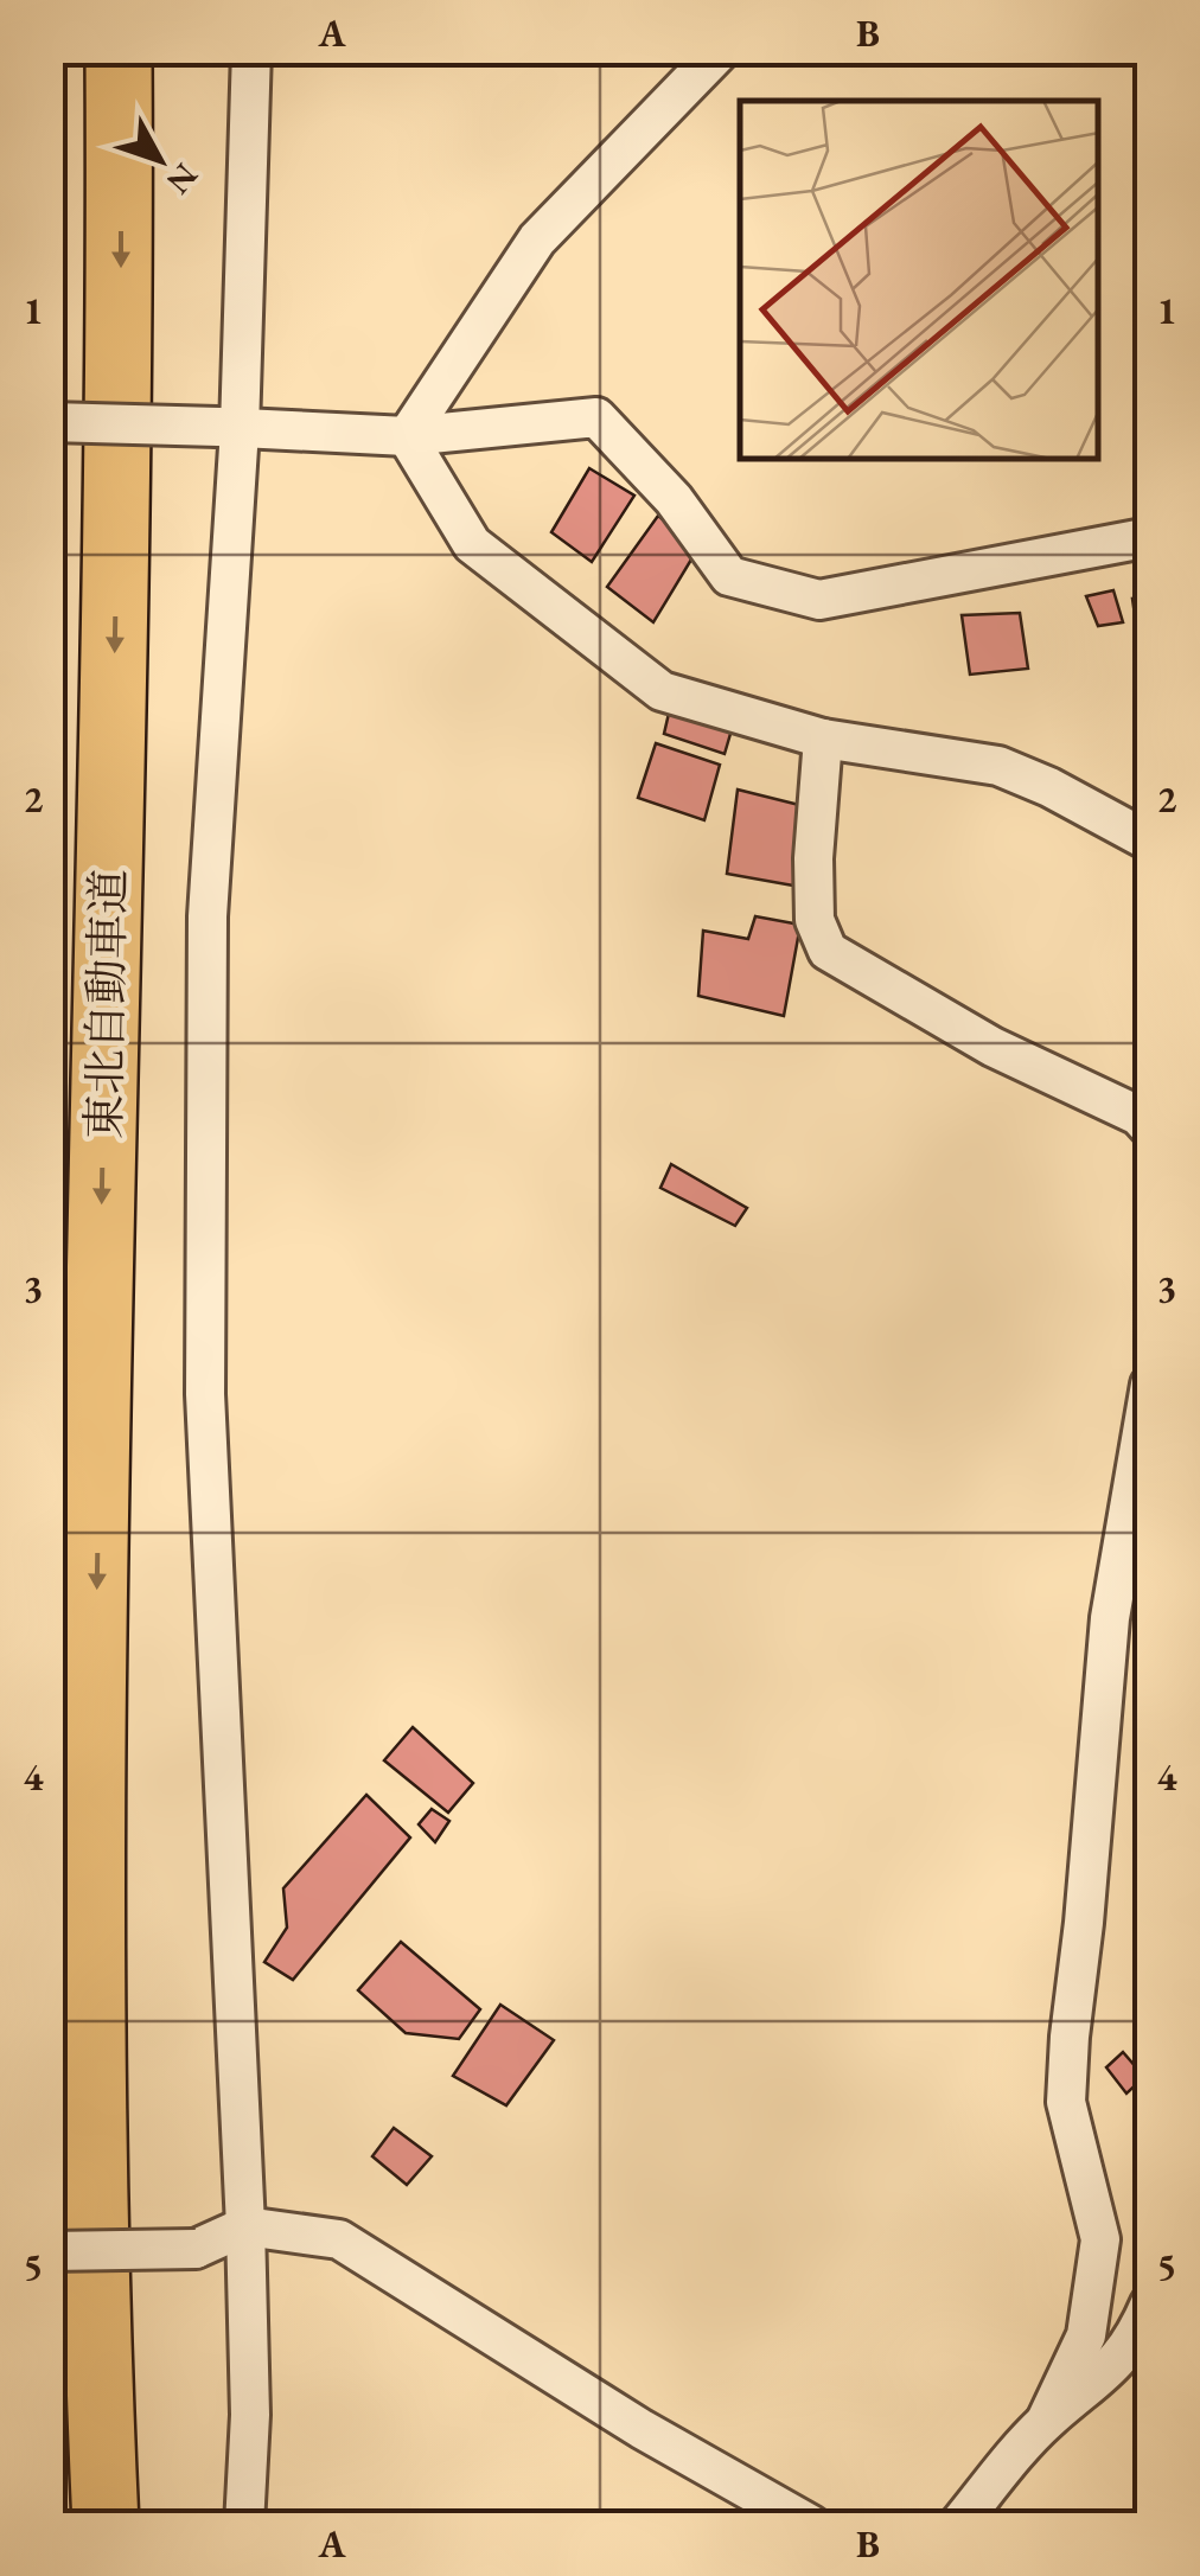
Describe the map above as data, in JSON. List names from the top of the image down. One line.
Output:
{"streets":{"highway":["東北自動車道"]},"one_way":["東北自動車道"],"north":"bottom right","grid":{"columns":["A","B"],"rows":["1","2","3","4","5"]}}
